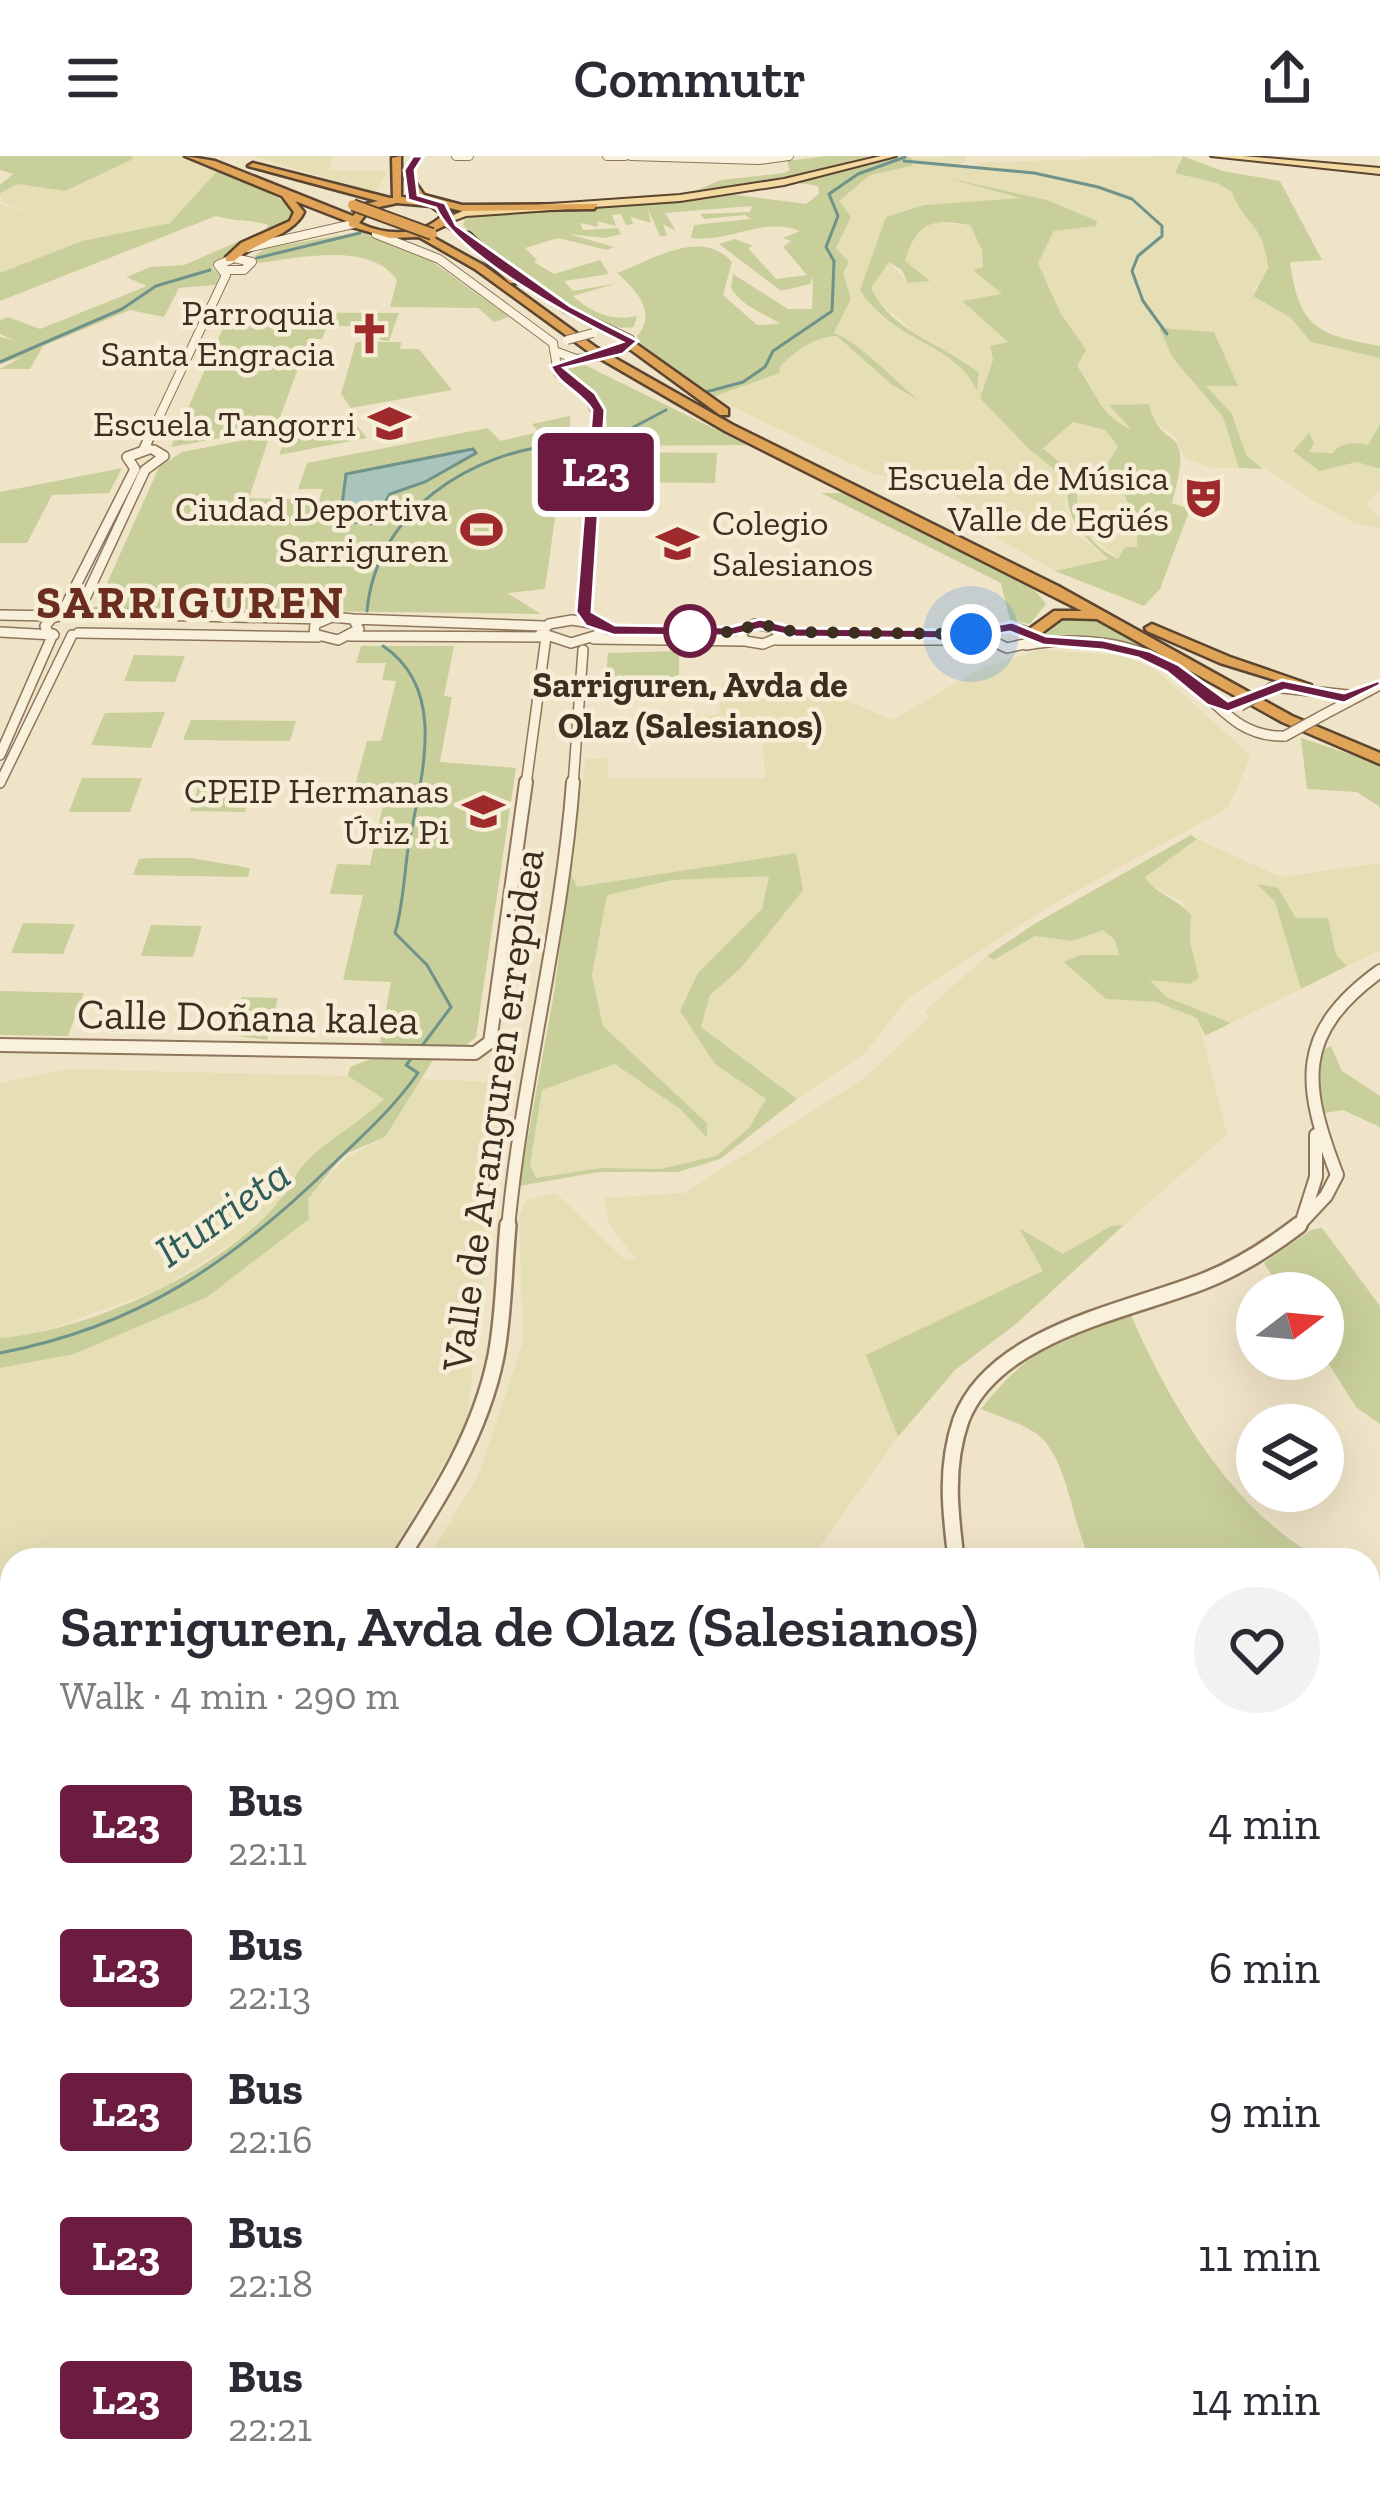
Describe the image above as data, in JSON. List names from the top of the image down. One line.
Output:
{"streets":{"street":["Calle Doñana kalea","Valle de Aranguren errepidea"]},"districts":["SARRIGUREN"],"water":["Iturrieta"],"places":{"church":["Parroquia Santa Engracia"],"school or university":["Escuela Tangorri","Colegio Salesianos","CPEIP Hermanas Úriz Pi"],"theatre":["Escuela de Música Valle de Egüés"],"sports":["Ciudad Deportiva Sarriguren"],"other":["Sarriguren, Avda de Olaz (Salesianos)"]},"lines":["bus line L23"],"north":"right","page":{"header":"Commutr","on_map":"L23","heading":["Sarriguren, Avda de Olaz (Salesianos)","Walk · 4 min · 290 m"],"list":[{"mark":"L23","name":"Bus","note":"22:11","value":"4 min"},{"mark":"L23","name":"Bus","note":"22:13","value":"6 min"},{"mark":"L23","name":"Bus","note":"22:16","value":"9 min"},{"mark":"L23","name":"Bus","note":"22:18","value":"11 min"},{"mark":"L23","name":"Bus","note":"22:21","value":"14 min"}]}}
